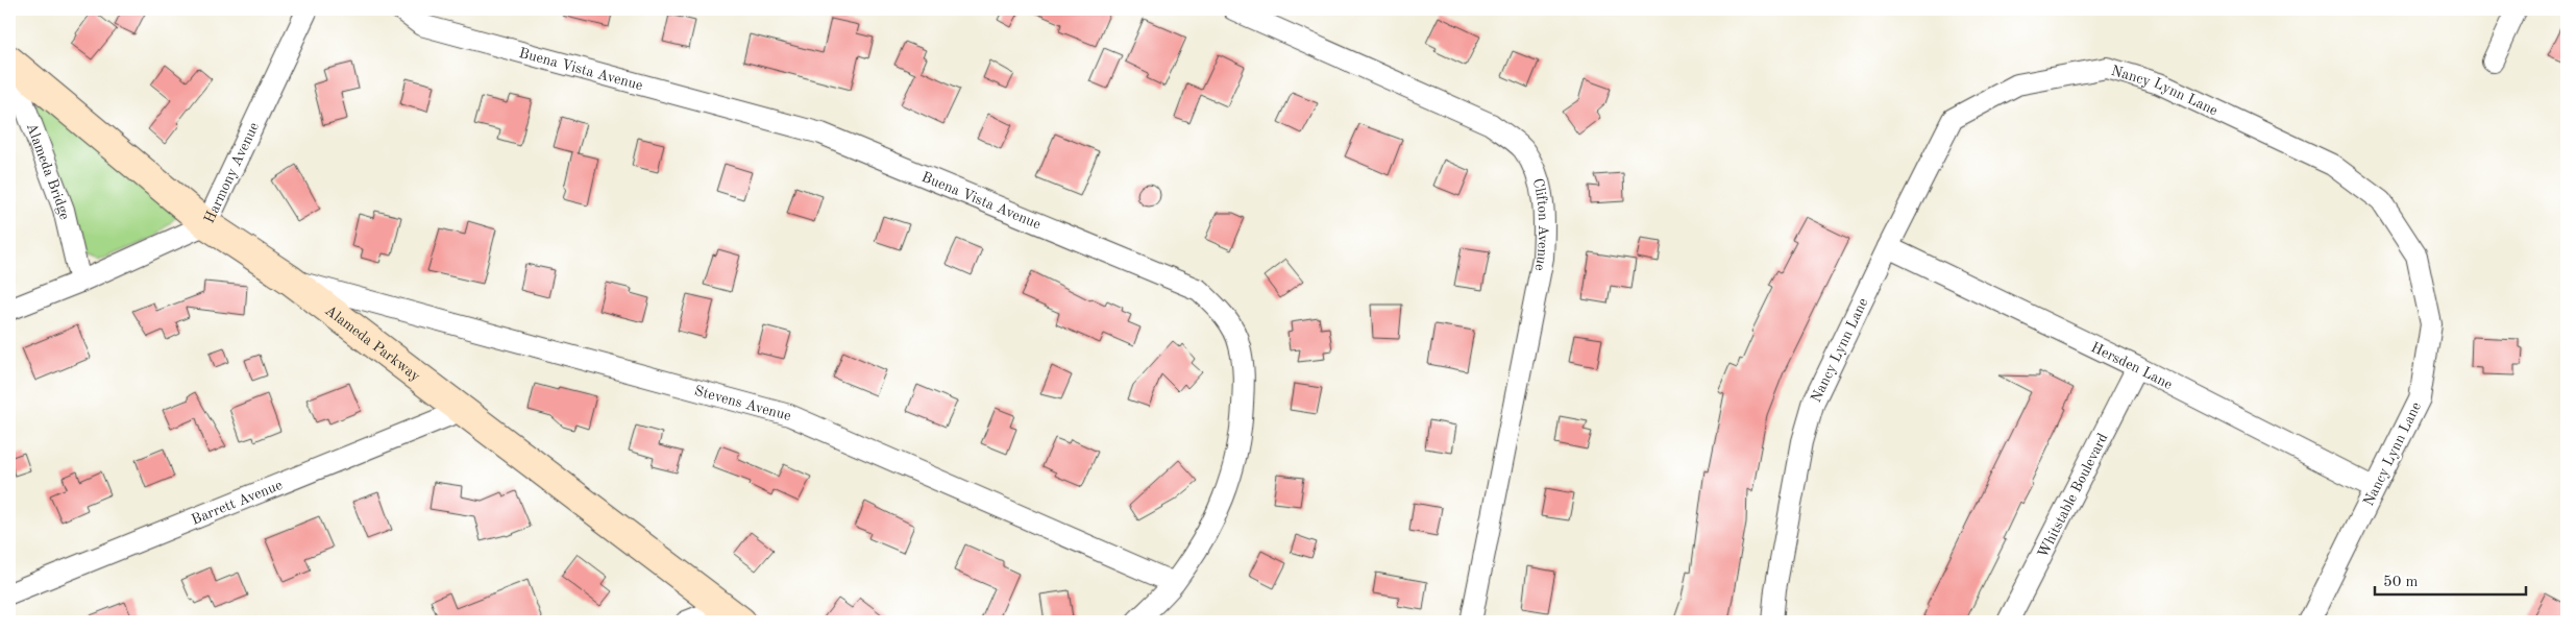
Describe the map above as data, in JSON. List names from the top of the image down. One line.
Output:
{"streets":{"street":["Buena Vista Avenue","Nancy Lynn Lane","Harmony Avenue","Alameda Bridge","Clifton Avenue","Alameda Parkway","Hersden Lane","Stevens Avenue","Whitstable Boulevard","Barrett Avenue"]},"crossings":[["Buena Vista Avenue","Stevens Avenue"],["Nancy Lynn Lane","Hersden Lane"],["Harmony Avenue","Alameda Bridge"],["Harmony Avenue","Alameda Parkway"],["Alameda Bridge","Alameda Parkway"],["Alameda Parkway","Stevens Avenue"],["Alameda Parkway","Barrett Avenue"],["Hersden Lane","Whitstable Boulevard"]],"scale_bar":"50 m"}
